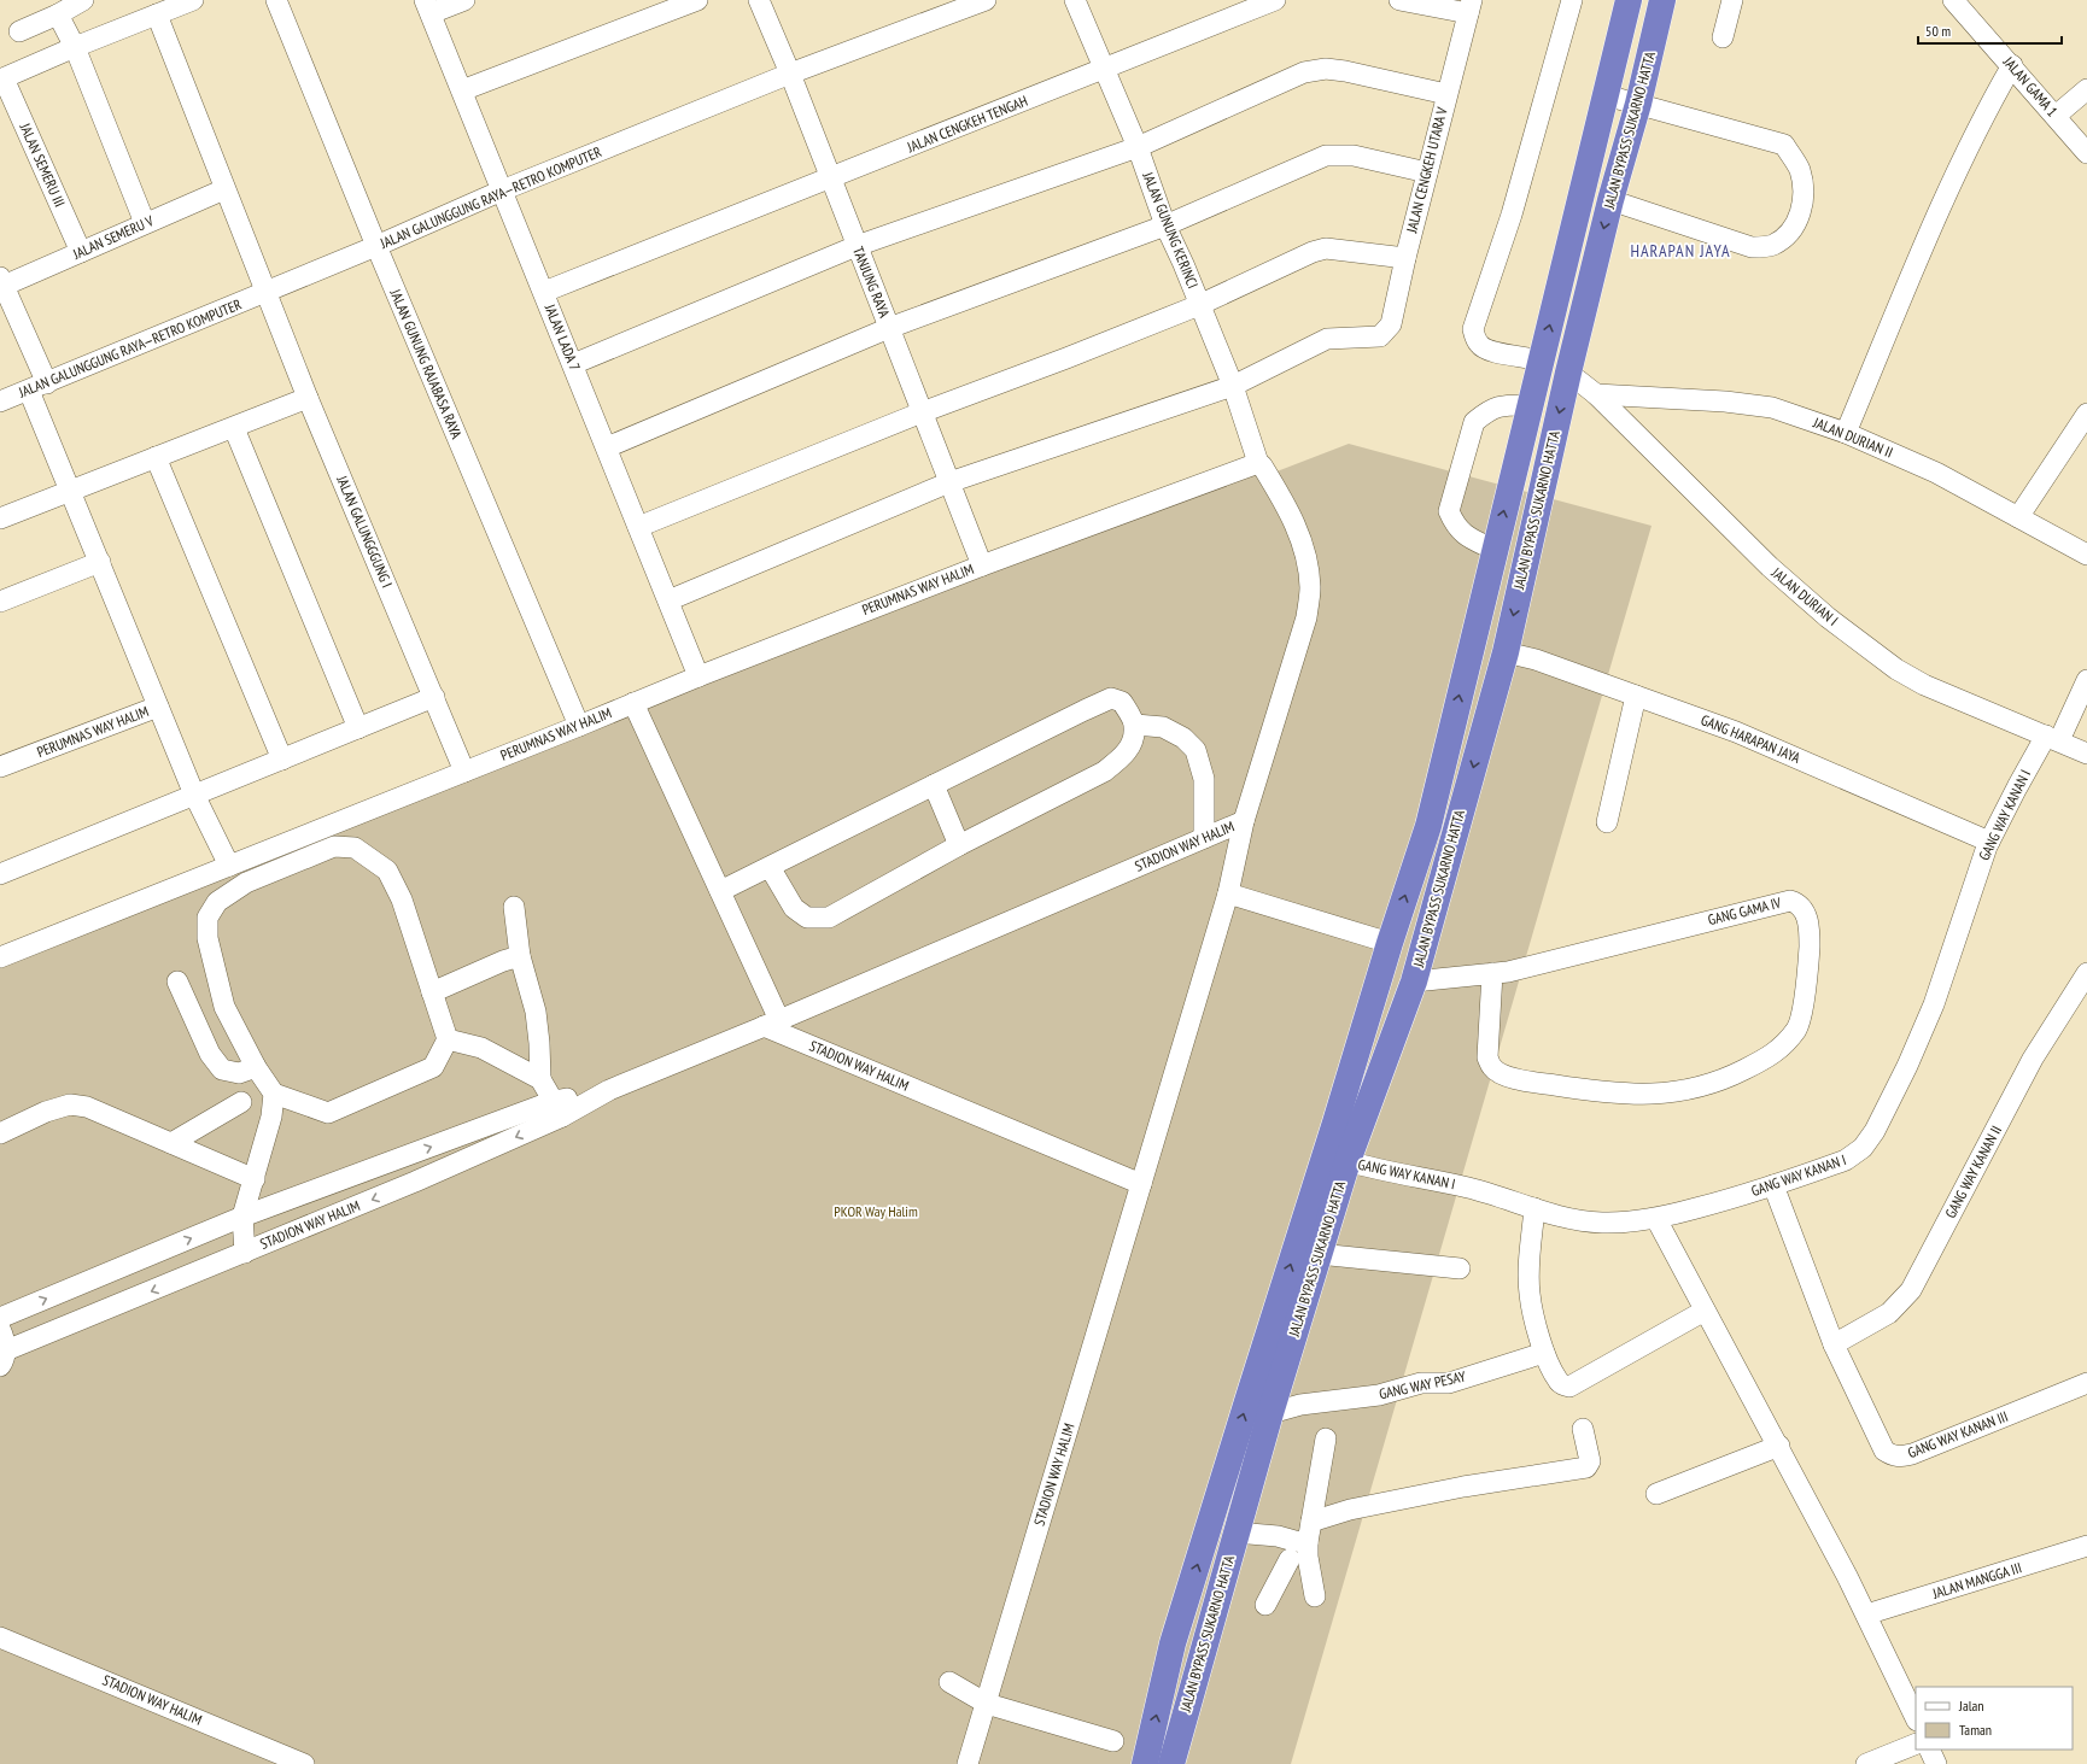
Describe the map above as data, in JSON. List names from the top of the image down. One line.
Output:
{"streets":{"highway":["JALAN BYPASS SUKARNO HATTA"],"street":["JALAN GAMA 1","JALAN CENGKEH TENGAH","JALAN SEMERU III","JALAN CENGKEH UTARA V","JALAN GALUNGGUNG RAYA—RETRO KOMPUTER","JALAN GUNUNG KERINCI","JALAN SEMERU V","TANJUNG RAYA","JALAN LADA 7","JALAN GUNUNG RAJABASA RAYA","JALAN DURIAN II","JALAN GALUNGGGUNG I","PERUMNAS WAY HALIM","JALAN DURIAN I","GANG HARAPAN JAYA","GANG WAY KANAN I","STADION WAY HALIM","GANG GAMA IV","GANG WAY KANAN II","GANG WAY PESAY","GANG WAY KANAN III","JALAN MANGGA III"]},"crossings":[["JALAN CENGKEH TENGAH","JALAN GUNUNG KERINCI"],["JALAN CENGKEH TENGAH","TANJUNG RAYA"],["JALAN CENGKEH TENGAH","JALAN LADA 7"],["JALAN BYPASS SUKARNO HATTA","JALAN DURIAN I"],["JALAN BYPASS SUKARNO HATTA","GANG HARAPAN JAYA"],["JALAN BYPASS SUKARNO HATTA","GANG WAY KANAN I"],["JALAN BYPASS SUKARNO HATTA","GANG GAMA IV"],["JALAN BYPASS SUKARNO HATTA","GANG WAY PESAY"],["JALAN SEMERU III","JALAN SEMERU V"],["JALAN CENGKEH UTARA V","JALAN GUNUNG KERINCI"],["JALAN GALUNGGUNG RAYA—RETRO KOMPUTER","TANJUNG RAYA"],["JALAN GALUNGGUNG RAYA—RETRO KOMPUTER","JALAN LADA 7"],["JALAN GALUNGGUNG RAYA—RETRO KOMPUTER","JALAN GUNUNG RAJABASA RAYA"],["JALAN GALUNGGUNG RAYA—RETRO KOMPUTER","JALAN GALUNGGGUNG I"],["JALAN GUNUNG KERINCI","PERUMNAS WAY HALIM"],["JALAN SEMERU V","JALAN GALUNGGGUNG I"],["TANJUNG RAYA","PERUMNAS WAY HALIM"],["JALAN LADA 7","PERUMNAS WAY HALIM"],["JALAN GUNUNG RAJABASA RAYA","PERUMNAS WAY HALIM"],["JALAN DURIAN II","JALAN DURIAN I"],["JALAN GALUNGGGUNG I","PERUMNAS WAY HALIM"],["JALAN DURIAN I","GANG WAY KANAN I"],["GANG HARAPAN JAYA","GANG WAY KANAN I"],["GANG WAY KANAN II","GANG WAY KANAN III"]],"districts":["HARAPAN JAYA"],"parks":["PKOR Way Halim"],"legend":["Jalan","Taman"],"scale_bar":"50 m"}
